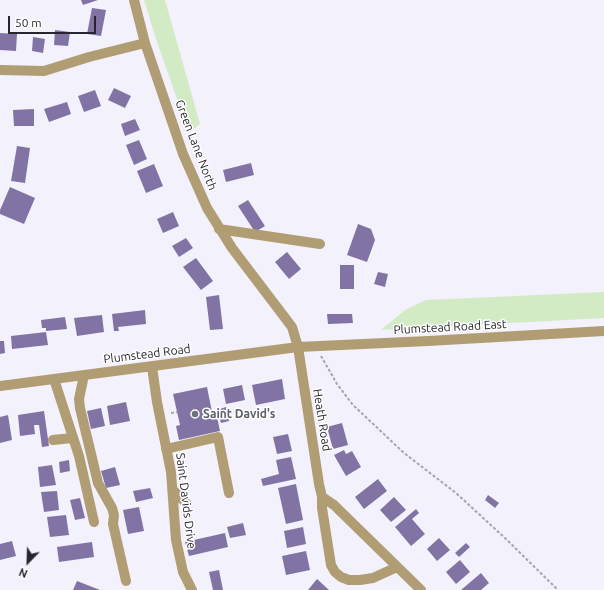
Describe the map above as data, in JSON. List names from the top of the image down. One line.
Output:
{"streets":{"street":["Green Lane North","Plumstead Road East","Plumstead Road","Heath Road","Saint Davids Drive"]},"crossings":[["Green Lane North","Plumstead Road East"],["Green Lane North","Plumstead Road"],["Green Lane North","Heath Road"],["Plumstead Road East","Plumstead Road"],["Plumstead Road East","Heath Road"],["Plumstead Road","Heath Road"],["Plumstead Road","Saint Davids Drive"]],"places":["Saint David's"],"scale_bar":"50 m","north":"bottom left"}
